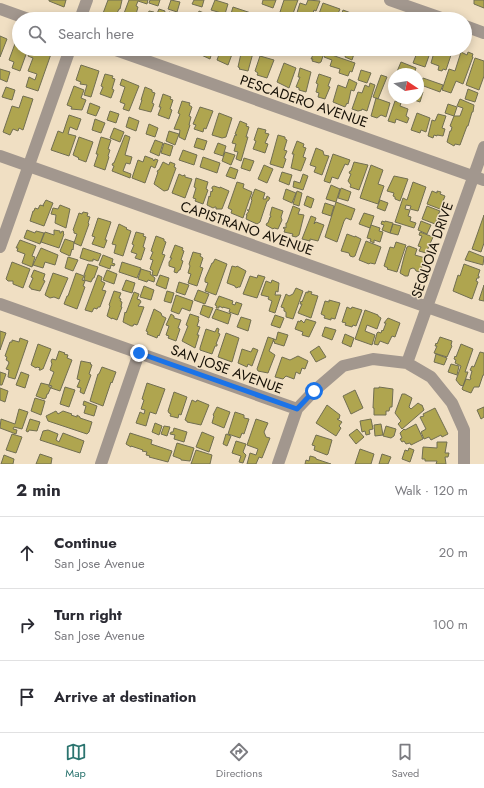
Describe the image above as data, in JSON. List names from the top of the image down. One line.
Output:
{"streets":{"street":["PESCADERO AVENUE","CAPISTRANO AVENUE","SEQUOIA DRIVE","SAN JOSE AVENUE"]},"crossings":[["PESCADERO AVENUE","SEQUOIA DRIVE"],["CAPISTRANO AVENUE","SEQUOIA DRIVE"]],"north":"right","page":{"search":"Search here","heading":["2 min","Walk · 120 m"],"list":[["Continue","San Jose Avenue","20 m"],["Turn right","San Jose Avenue","100 m"],"Arrive at destination"],"nav":["Map","Directions","Saved"]}}
